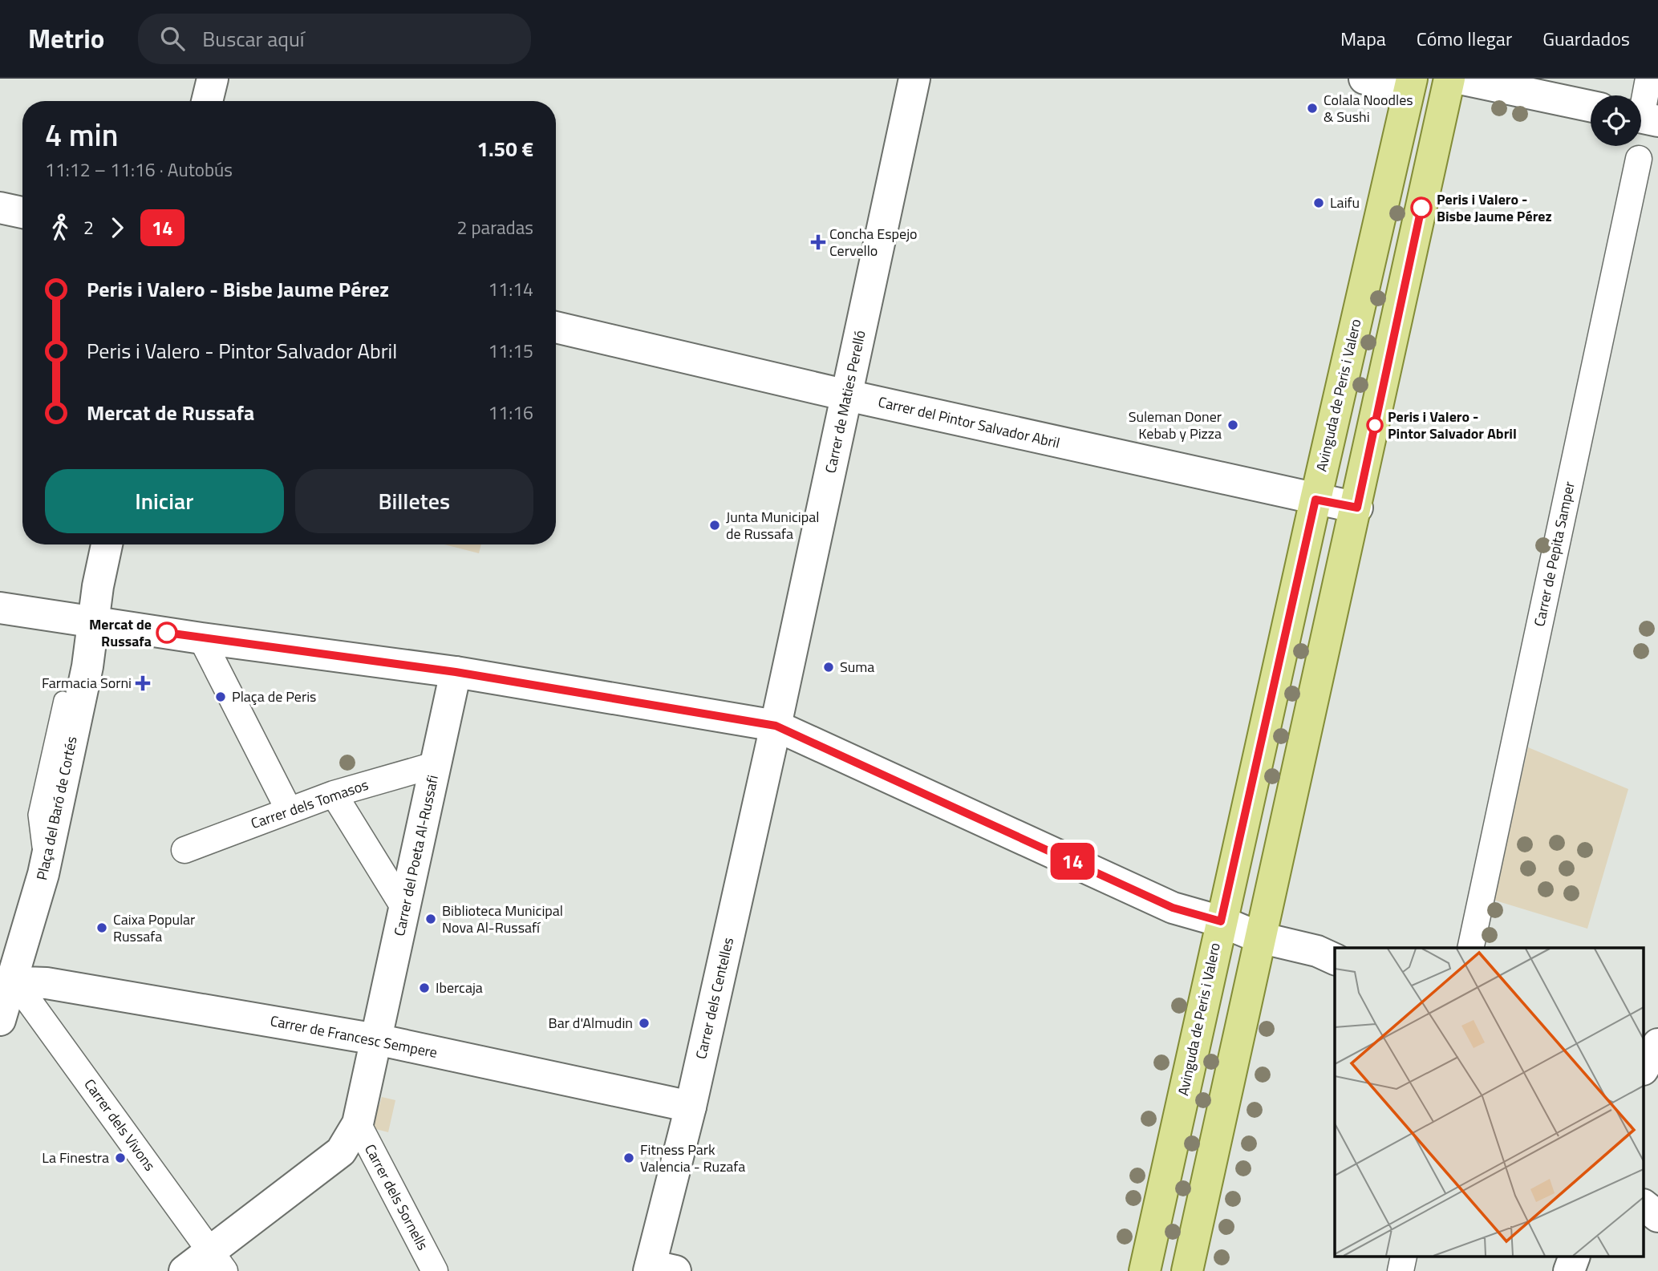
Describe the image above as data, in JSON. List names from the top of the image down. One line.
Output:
{"streets":{"main road":["Avinguda de Peris i Valero"],"street":["Carrer de Maties Perelló","Carrer del Pintor Salvador Abril","Carrer de Pepita Samper","Carrer dels Tomasos","Plaça del Baró de Cortés","Carrer del Poeta Al-Russafi","Carrer dels Centelles","Carrer de Francesc Sempere","Carrer dels Vivons","Carrer dels Sornells"]},"crossings":[["Avinguda de Peris i Valero","Carrer del Pintor Salvador Abril"],["Carrer de Maties Perelló","Carrer del Pintor Salvador Abril"],["Carrer de Maties Perelló","Carrer dels Centelles"],["Carrer dels Tomasos","Carrer del Poeta Al-Russafi"],["Plaça del Baró de Cortés","Carrer de Francesc Sempere"],["Plaça del Baró de Cortés","Carrer dels Vivons"],["Carrer del Poeta Al-Russafi","Carrer de Francesc Sempere"],["Carrer del Poeta Al-Russafi","Carrer dels Vivons"],["Carrer del Poeta Al-Russafi","Carrer dels Sornells"],["Carrer dels Centelles","Carrer de Francesc Sempere"],["Carrer de Francesc Sempere","Carrer dels Vivons"]],"places":{"other":["Colala Noodles & Sushi","Laifu","Peris i Valero - Bisbe Jaume Pérez","Suleman Doner Kebab y Pizza","Peris i Valero - Pintor Salvador Abril","Junta Municipal de Russafa","Mercat de Russafa","Suma","Plaça de Peris","Biblioteca Municipal Nova Al-Russafí","Caixa Popular Russafa","Ibercaja","Bar d'Almudin","La Finestra","Fitness Park Valencia - Ruzafa"],"health":["Concha Espejo Cervello","Farmacia Sorni"]},"lines":["bus line 14"],"page":{"header":"Metrio","search":"Buscar aquí","nav":["Mapa","Cómo llegar","Guardados"],"on_map":"14","heading":["4 min","11:12 – 11:16 · Autobús","1.50 €"],"legs":["2","14","2 paradas"],"list":[{"name":"Peris i Valero - Bisbe Jaume Pérez","value":"11:14"},{"name":"Peris i Valero - Pintor Salvador Abril","value":"11:15"},{"name":"Mercat de Russafa","value":"11:16"}],"buttons":["Iniciar","Billetes"]}}
